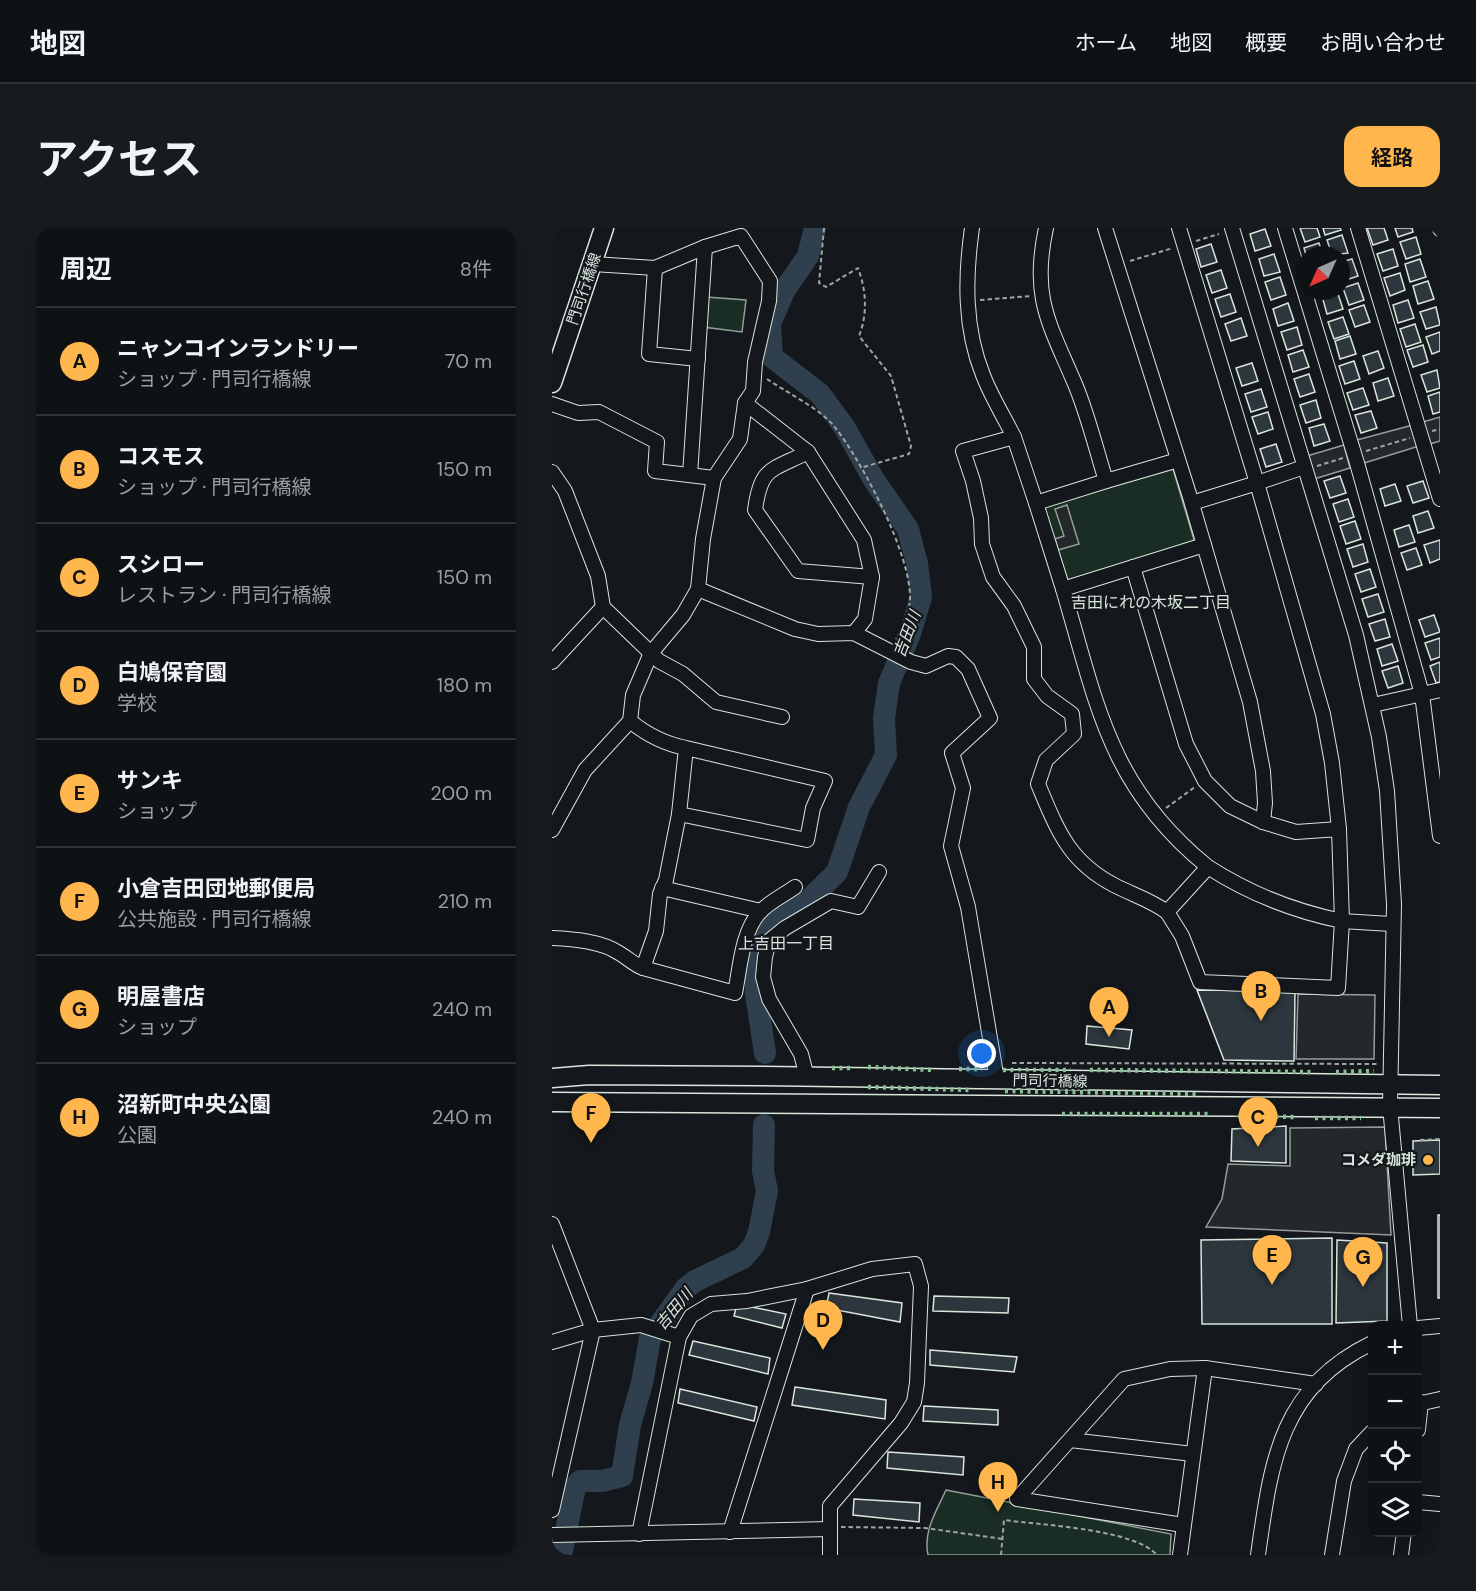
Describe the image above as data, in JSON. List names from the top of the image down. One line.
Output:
{"streets":{"main road":["門司行橋線"]},"districts":["吉田にれの木坂二丁目","上吉田一丁目"],"water":["吉田川"],"places":["コメダ珈琲"],"north":"bottom left","page":{"header":"地図","nav":["ホーム","地図","概要","お問い合わせ"],"title":"アクセス","buttons":"経路","heading":["周辺","8件"],"list":[{"mark":"A","name":"ニャンコインランドリー","note":"ショップ · 門司行橋線","value":"70 m"},{"mark":"B","name":"コスモス","note":"ショップ · 門司行橋線","value":"150 m"},{"mark":"C","name":"スシロー","note":"レストラン · 門司行橋線","value":"150 m"},{"mark":"D","name":"白鳩保育園","note":"学校","value":"180 m"},{"mark":"E","name":"サンキ","note":"ショップ","value":"200 m"},{"mark":"F","name":"小倉吉田団地郵便局","note":"公共施設 · 門司行橋線","value":"210 m"},{"mark":"G","name":"明屋書店","note":"ショップ","value":"240 m"},{"mark":"H","name":"沼新町中央公園","note":"公園","value":"240 m"}],"pins":["B","A","F","C","E","G","D","H"],"map_buttons":["+","−"]}}
